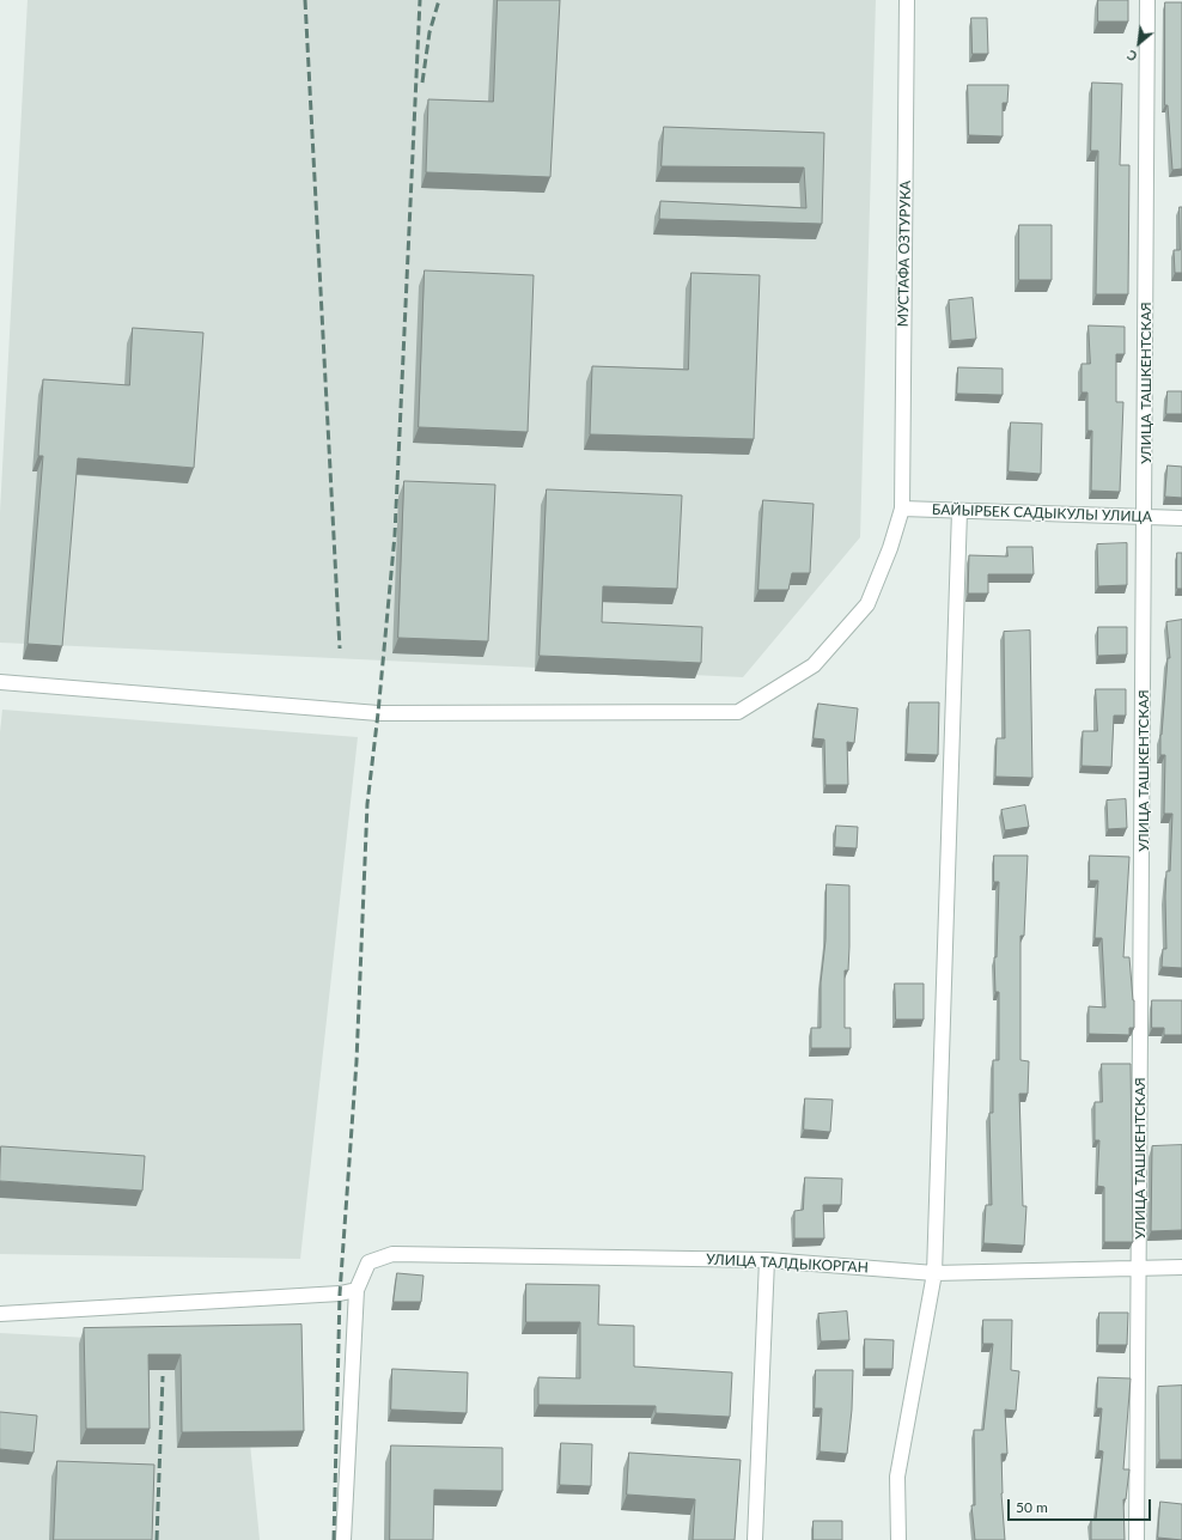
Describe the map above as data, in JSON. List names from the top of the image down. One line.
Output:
{"streets":{"street":["МУСТАФА ОЗТУРУКА","УЛИЦА ТАШКЕНТСКАЯ","БАЙЫРБЕК САДЫКУЛЫ УЛИЦА","УЛИЦА ТАЛДЫКОРГАН"]},"crossings":[["МУСТАФА ОЗТУРУКА","БАЙЫРБЕК САДЫКУЛЫ УЛИЦА"],["УЛИЦА ТАШКЕНТСКАЯ","БАЙЫРБЕК САДЫКУЛЫ УЛИЦА"],["УЛИЦА ТАШКЕНТСКАЯ","УЛИЦА ТАЛДЫКОРГАН"]],"scale_bar":"50 m","north":"bottom left"}
